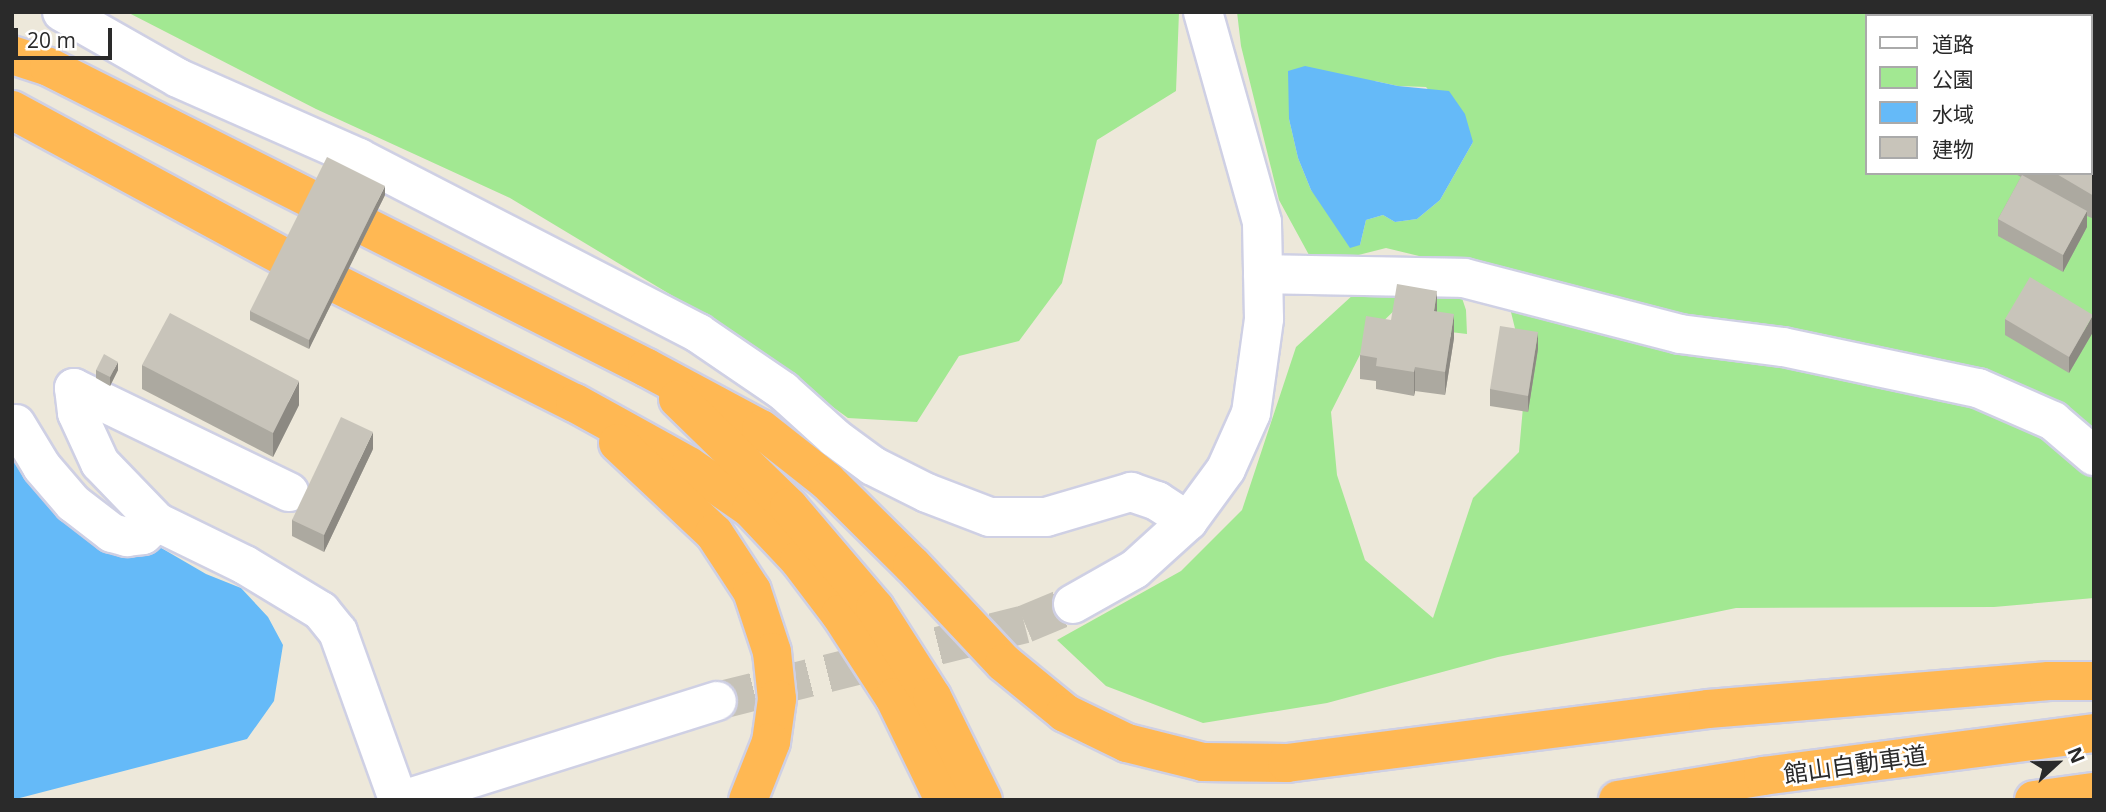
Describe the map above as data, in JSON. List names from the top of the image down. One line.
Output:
{"streets":{"highway":["館山自動車道"]},"legend":["道路","公園","水域","建物"],"scale_bar":"20 m","north":"right"}
